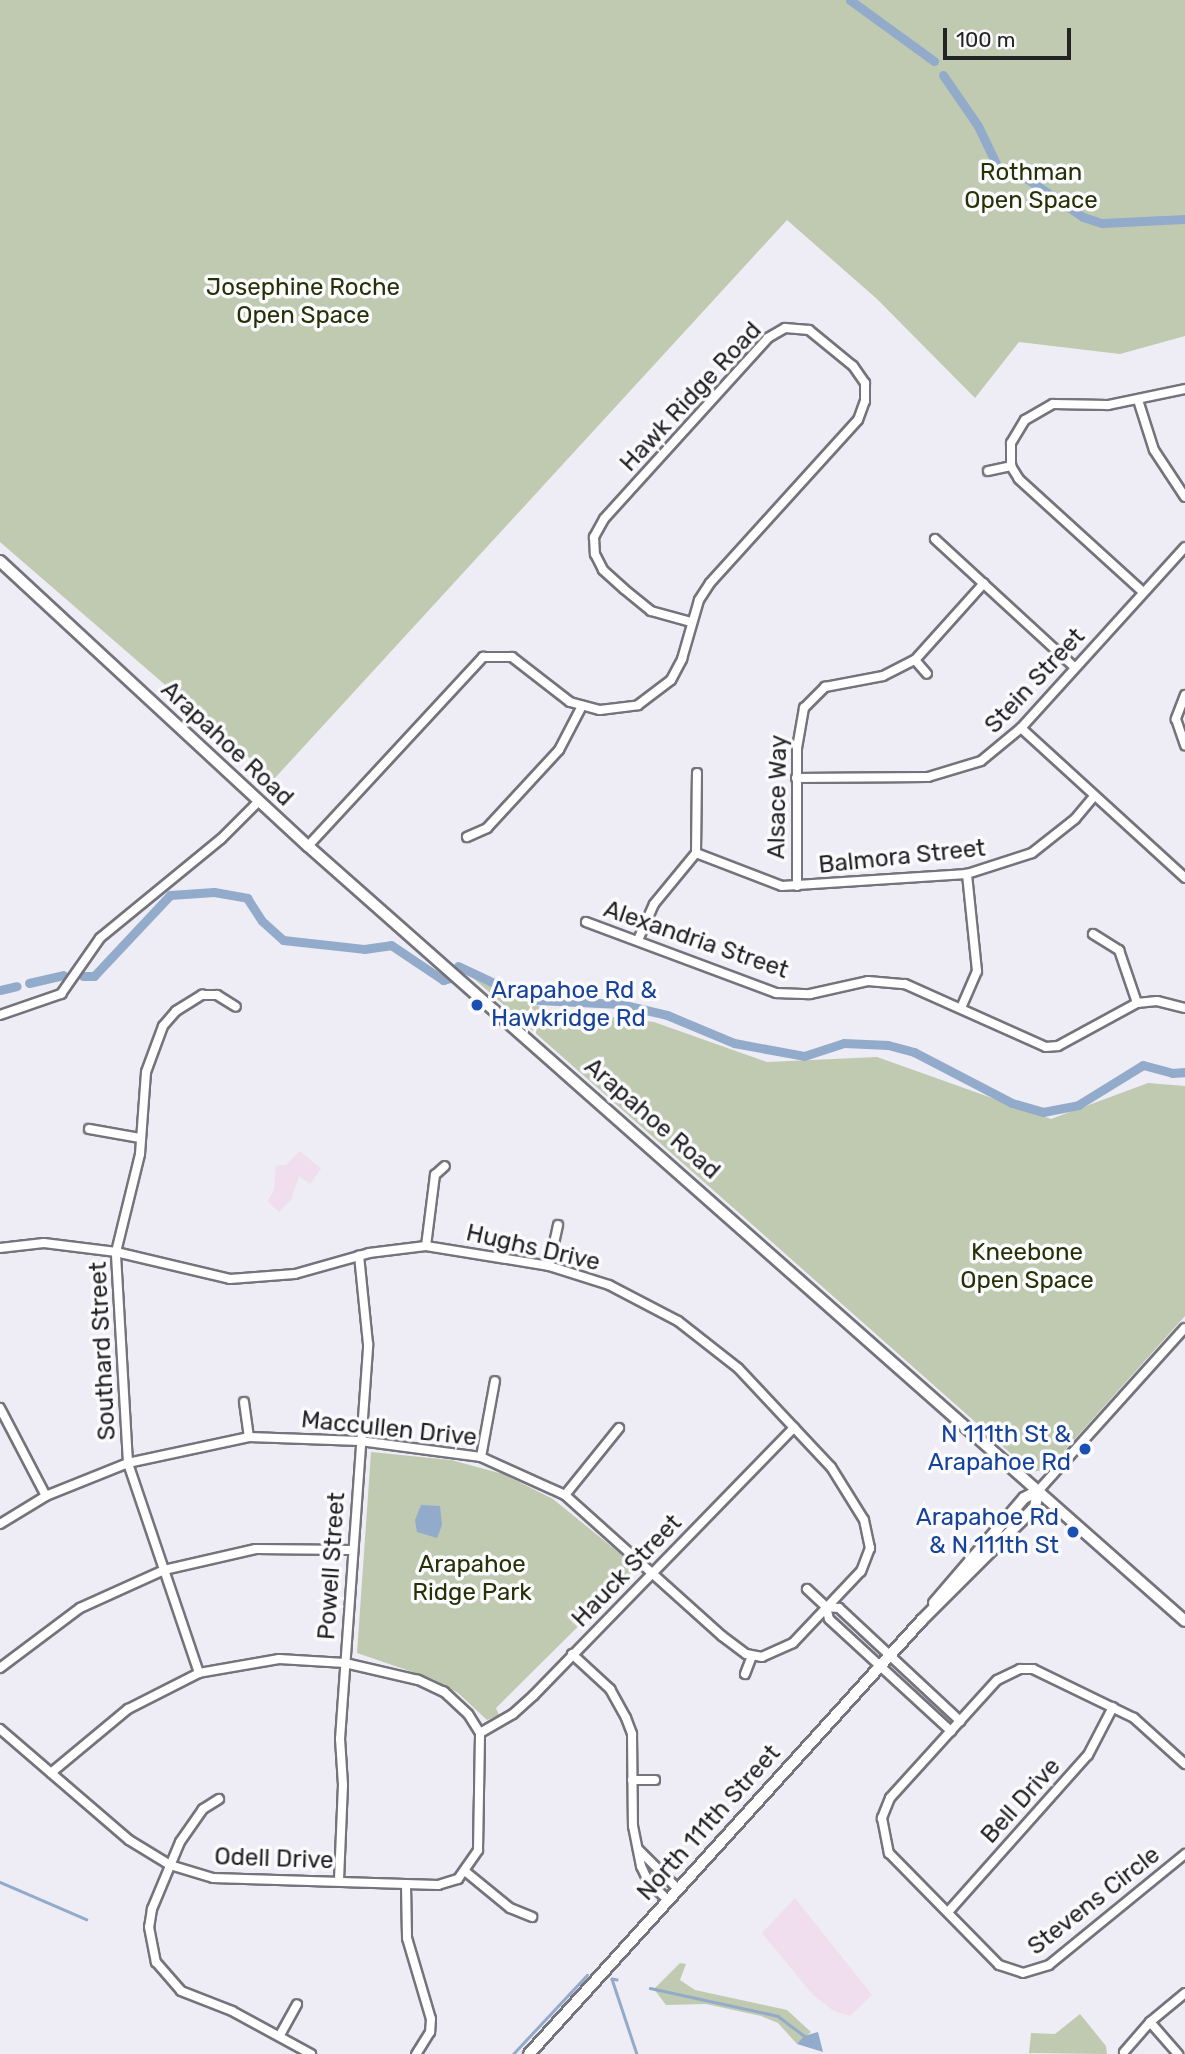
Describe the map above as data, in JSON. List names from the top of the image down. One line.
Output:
{"streets":{"main road":["Arapahoe Road","North 111th Street"],"street":["Hawk Ridge Road","Stein Street","Alsace Way","Balmora Street","Alexandria Street","Hughs Drive","Southard Street","Maccullen Drive","Powell Street","Hauck Street","Bell Drive","Odell Drive","Stevens Circle"]},"crossings":[["Hawk Ridge Road","Arapahoe Road"],["Stein Street","Alsace Way"],["Arapahoe Road","North 111th Street"],["Alsace Way","Balmora Street"],["Hughs Drive","Southard Street"],["Hughs Drive","Maccullen Drive"],["Hughs Drive","Powell Street"],["Hughs Drive","Hauck Street"],["Southard Street","Maccullen Drive"],["Maccullen Drive","Powell Street"],["Maccullen Drive","Hauck Street"],["Powell Street","Odell Drive"],["Bell Drive","Stevens Circle"]],"parks":["Rothman Open Space","Josephine Roche Open Space","Kneebone Open Space","Arapahoe Ridge Park"],"places":["Arapahoe Rd & Hawkridge Rd","N 111th St & Arapahoe Rd","Arapahoe Rd & N 111th St"],"scale_bar":"100 m"}
